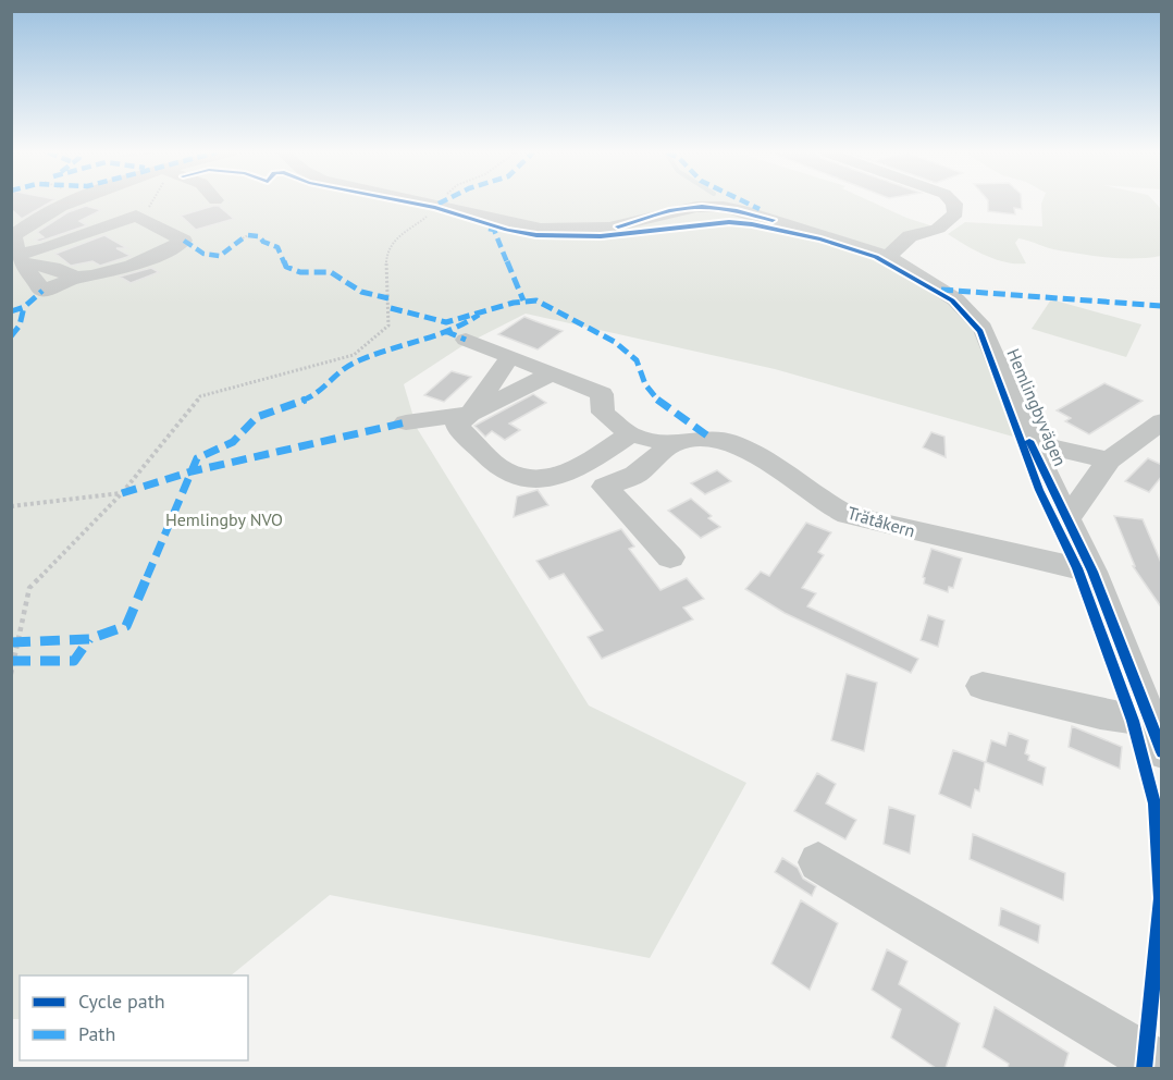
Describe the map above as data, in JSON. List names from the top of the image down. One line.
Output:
{"streets":{"street":["Hemlingbyvägen","Trätåkern"]},"crossings":[["Hemlingbyvägen","Trätåkern"]],"parks":["Hemlingby NVO"],"legend":["Cycle path","Path"]}
